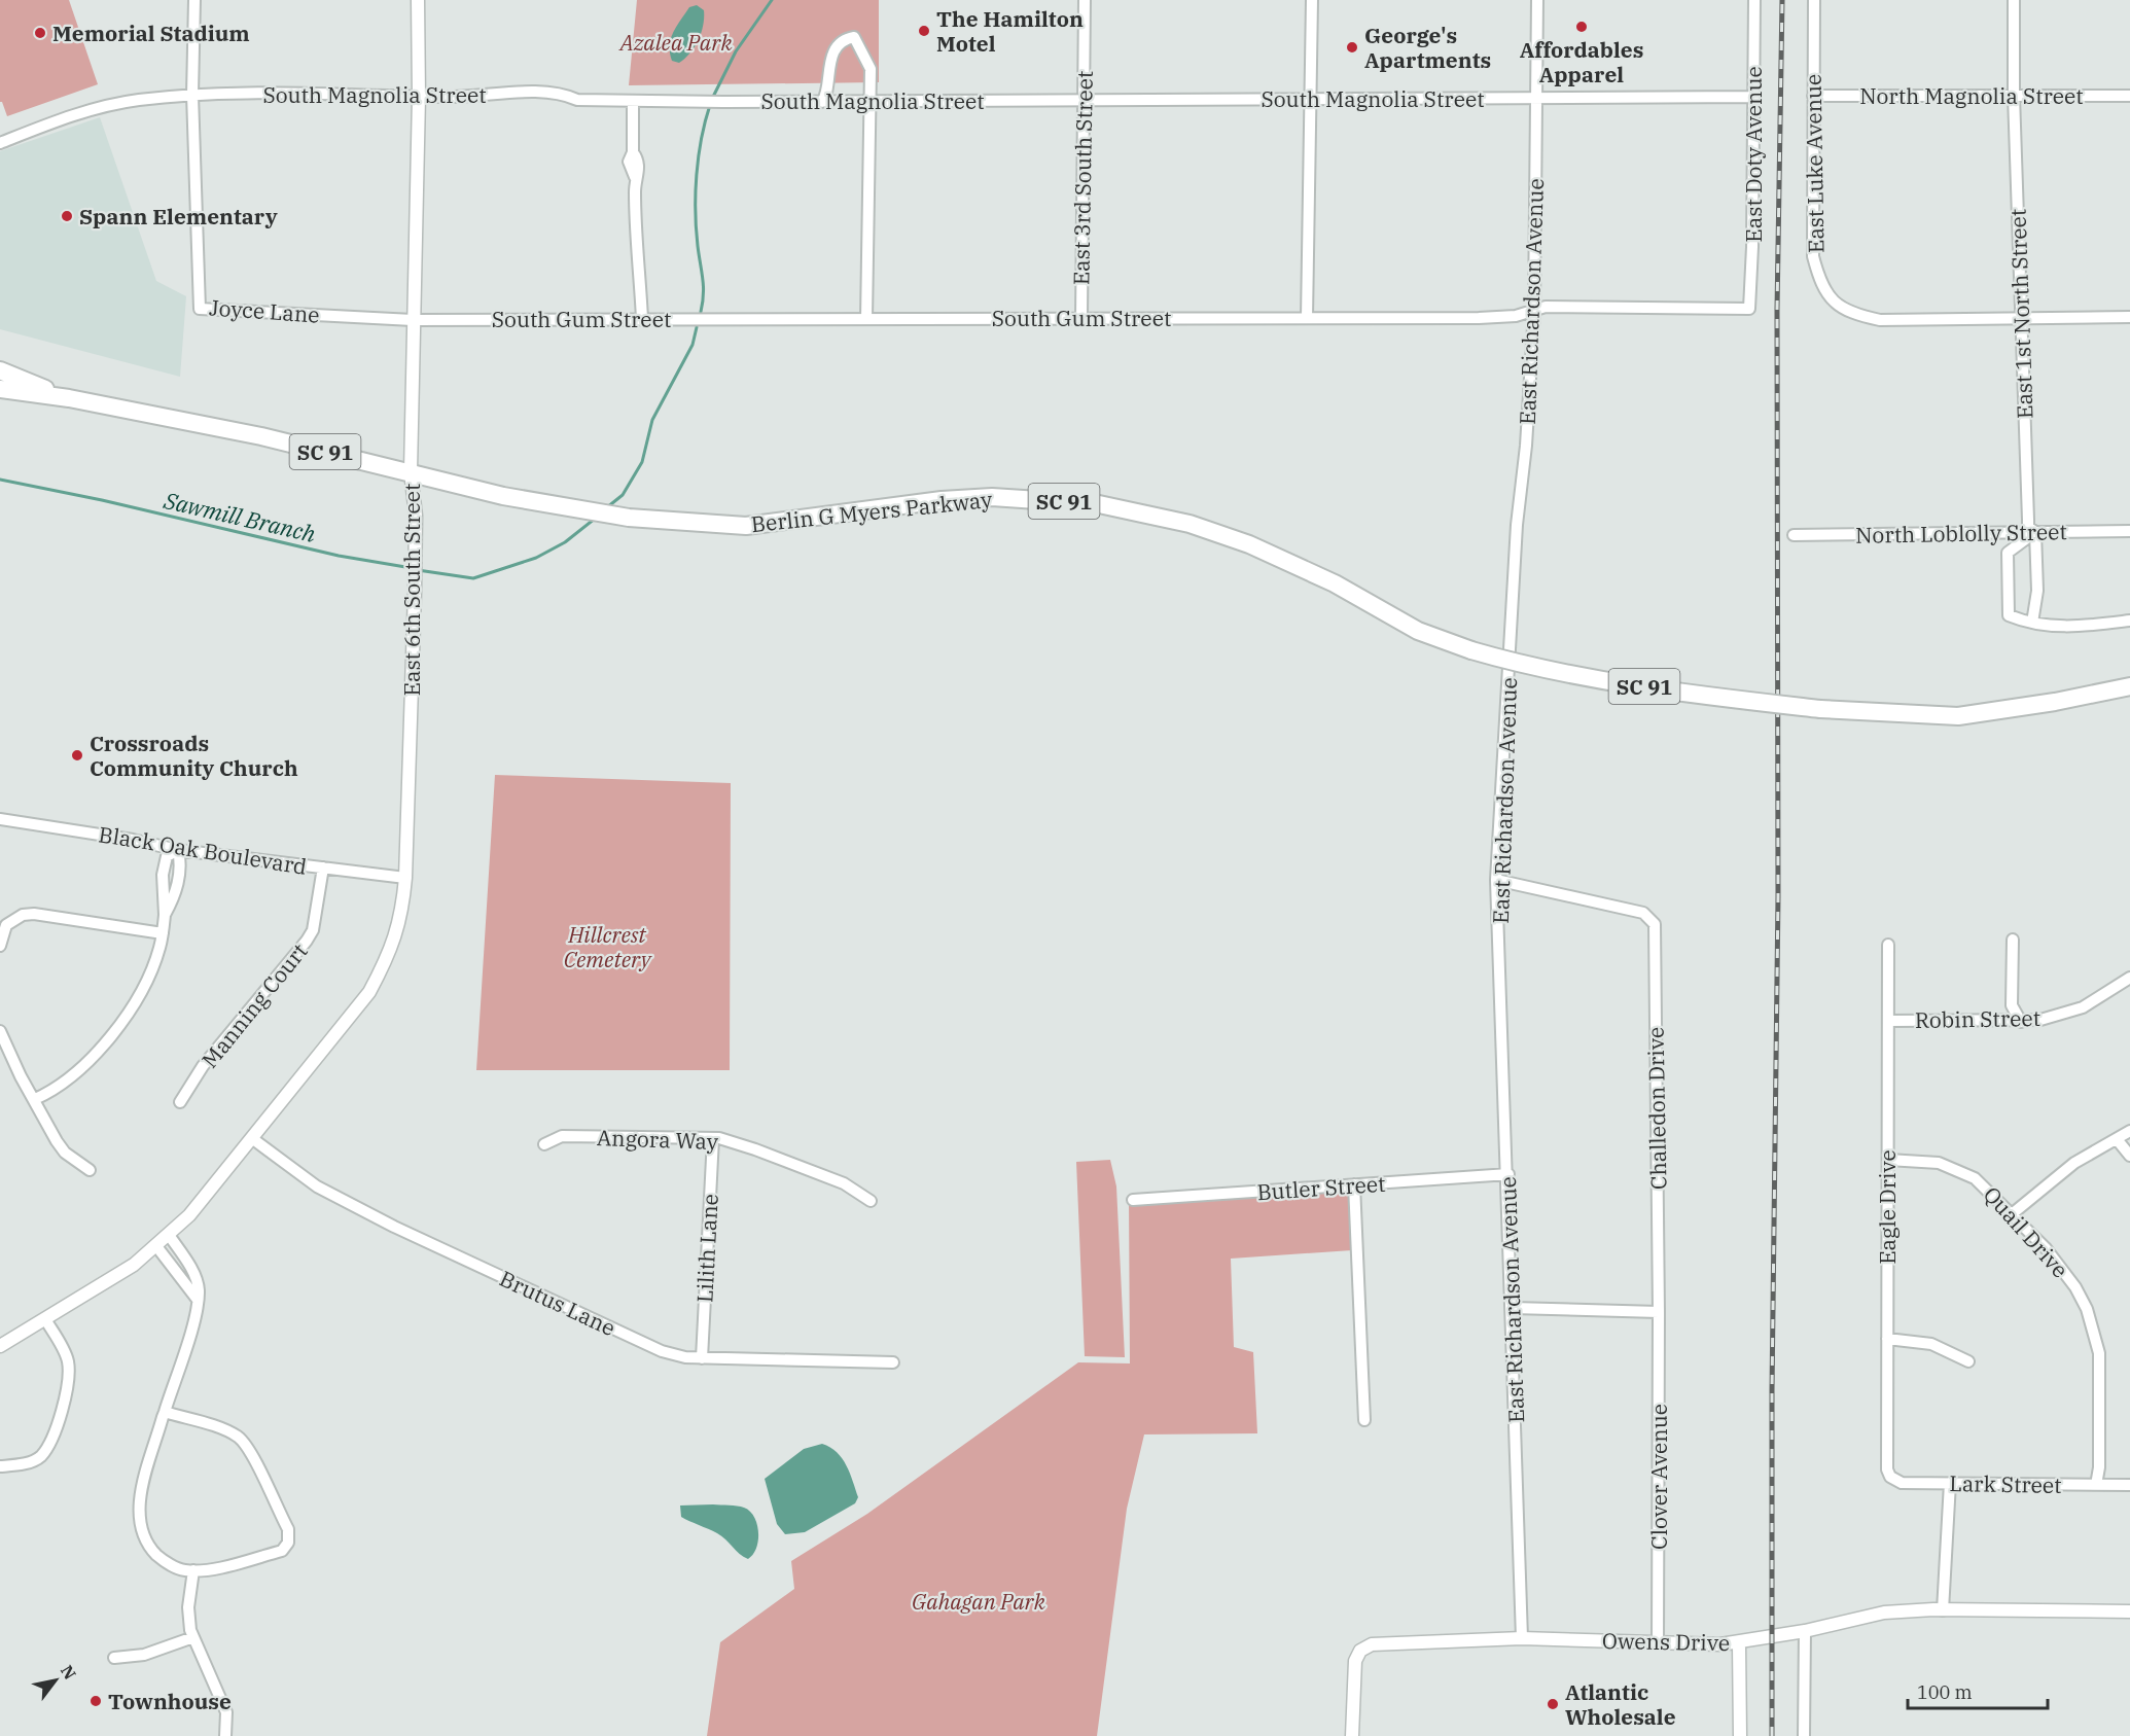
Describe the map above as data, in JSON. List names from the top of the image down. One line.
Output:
{"streets":{"main road":["SC 91","Berlin G Myers Parkway"],"street":["South Magnolia Street","North Magnolia Street","East Doty Avenue","East Luke Avenue","East 3rd South Street","East Richardson Avenue","Joyce Lane","East 1st North Street","South Gum Street","North Loblolly Street","East 6th South Street","Black Oak Boulevard","Manning Court","Robin Street","Challedon Drive","Angora Way","Butler Street","Eagle Drive","Quail Drive","Lilith Lane","Brutus Lane","Clover Avenue","Lark Street","Owens Drive"]},"crossings":[["South Magnolia Street","East Doty Avenue"],["South Magnolia Street","East 3rd South Street"],["South Magnolia Street","East Richardson Avenue"],["South Magnolia Street","Joyce Lane"],["South Magnolia Street","East 6th South Street"],["North Magnolia Street","East Luke Avenue"],["North Magnolia Street","East 1st North Street"],["East Doty Avenue","South Gum Street"],["East Luke Avenue","East 1st North Street"],["East 3rd South Street","South Gum Street"],["East Richardson Avenue","South Gum Street"],["East Richardson Avenue","Challedon Drive"],["East Richardson Avenue","Butler Street"],["East Richardson Avenue","Owens Drive"],["Joyce Lane","South Gum Street"],["Joyce Lane","East 6th South Street"],["East 1st North Street","North Loblolly Street"],["South Gum Street","East 6th South Street"],["Berlin G Myers Parkway","East 6th South Street"],["East 6th South Street","Black Oak Boulevard"],["East 6th South Street","Brutus Lane"],["Black Oak Boulevard","Manning Court"],["Robin Street","Eagle Drive"],["Challedon Drive","Clover Avenue"],["Angora Way","Lilith Lane"],["Eagle Drive","Quail Drive"],["Eagle Drive","Lark Street"],["Quail Drive","Lark Street"],["Lilith Lane","Brutus Lane"],["Clover Avenue","Owens Drive"]],"water":["Sawmill Branch"],"parks":["Azalea Park","Hillcrest Cemetery","Gahagan Park"],"places":["Affordables Apparel","The Hamilton Motel","Memorial Stadium","George's Apartments","Spann Elementary","Crossroads Community Church","Townhouse","Atlantic Wholesale"],"scale_bar":"100 m","north":"top right"}
